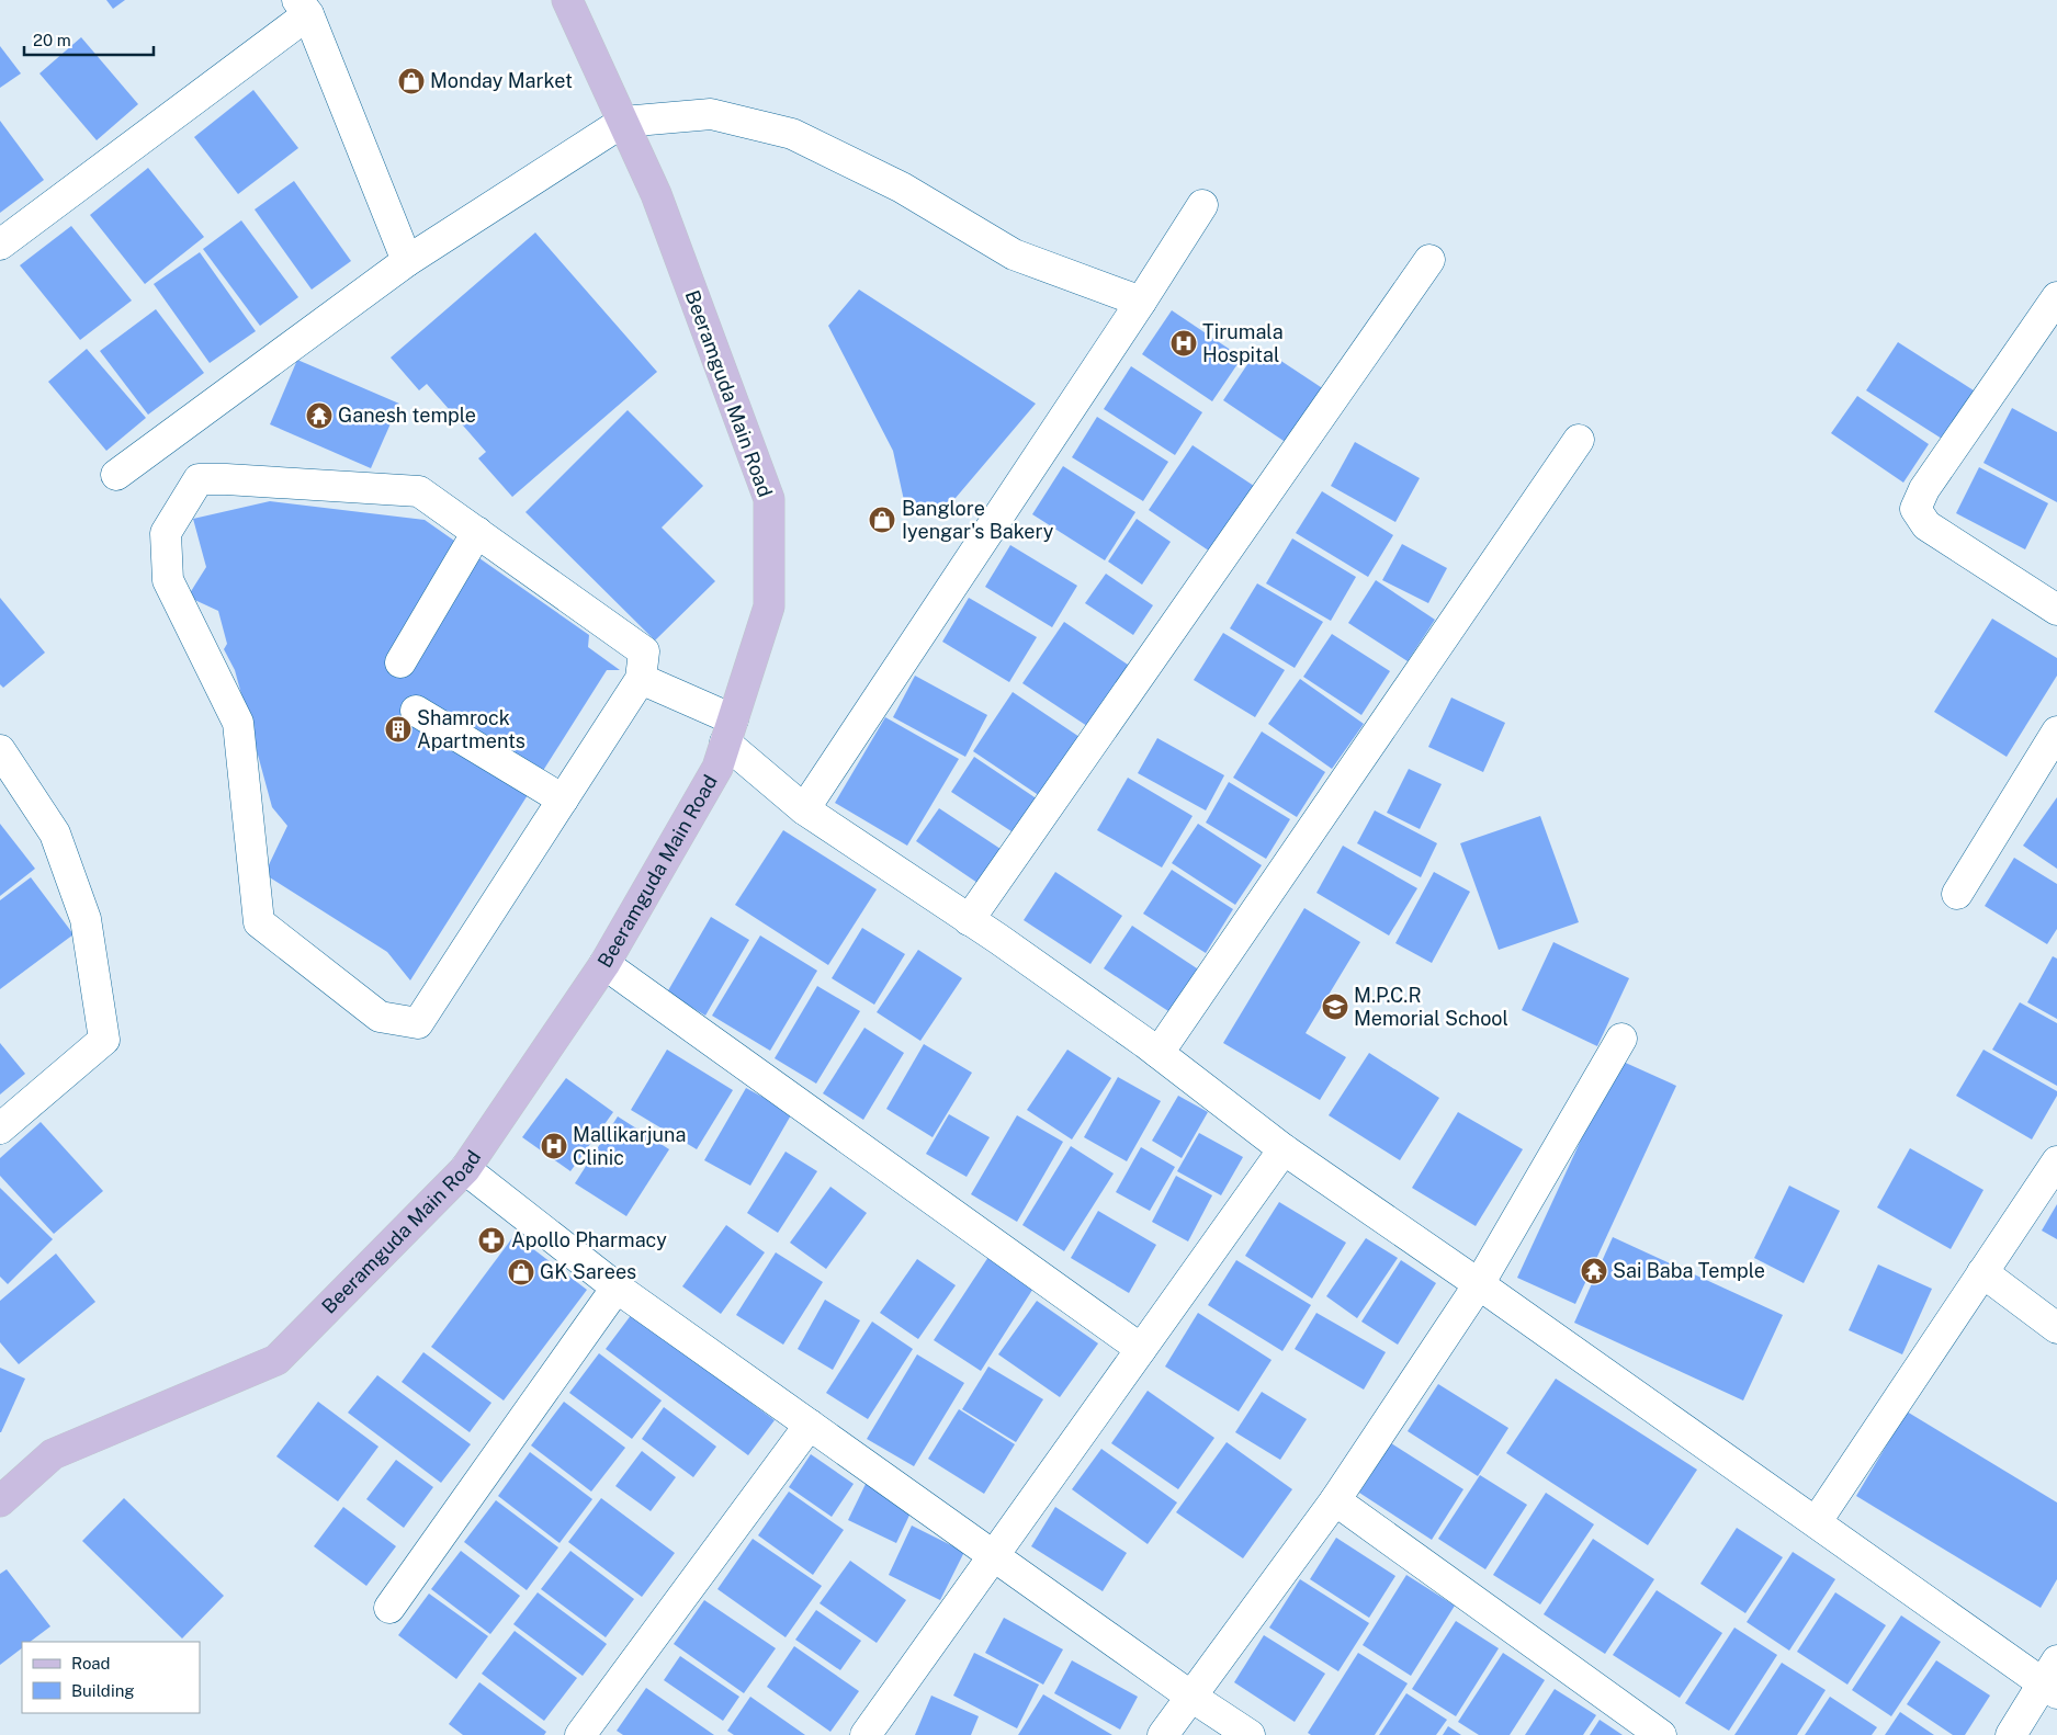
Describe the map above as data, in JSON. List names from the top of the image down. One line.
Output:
{"streets":{"main road":["Beeramguda Main Road"]},"places":{"shop":["Monday Market","Banglore Iyengar's Bakery","GK Sarees"],"hospital":["Tirumala Hospital","Mallikarjuna Clinic"],"temple":["Ganesh temple","Sai Baba Temple"],"building":["Shamrock Apartments"],"school or university":["M.P.C.R Memorial School"],"pharmacy":["Apollo Pharmacy"]},"legend":["Road","Building"],"scale_bar":"20 m"}
